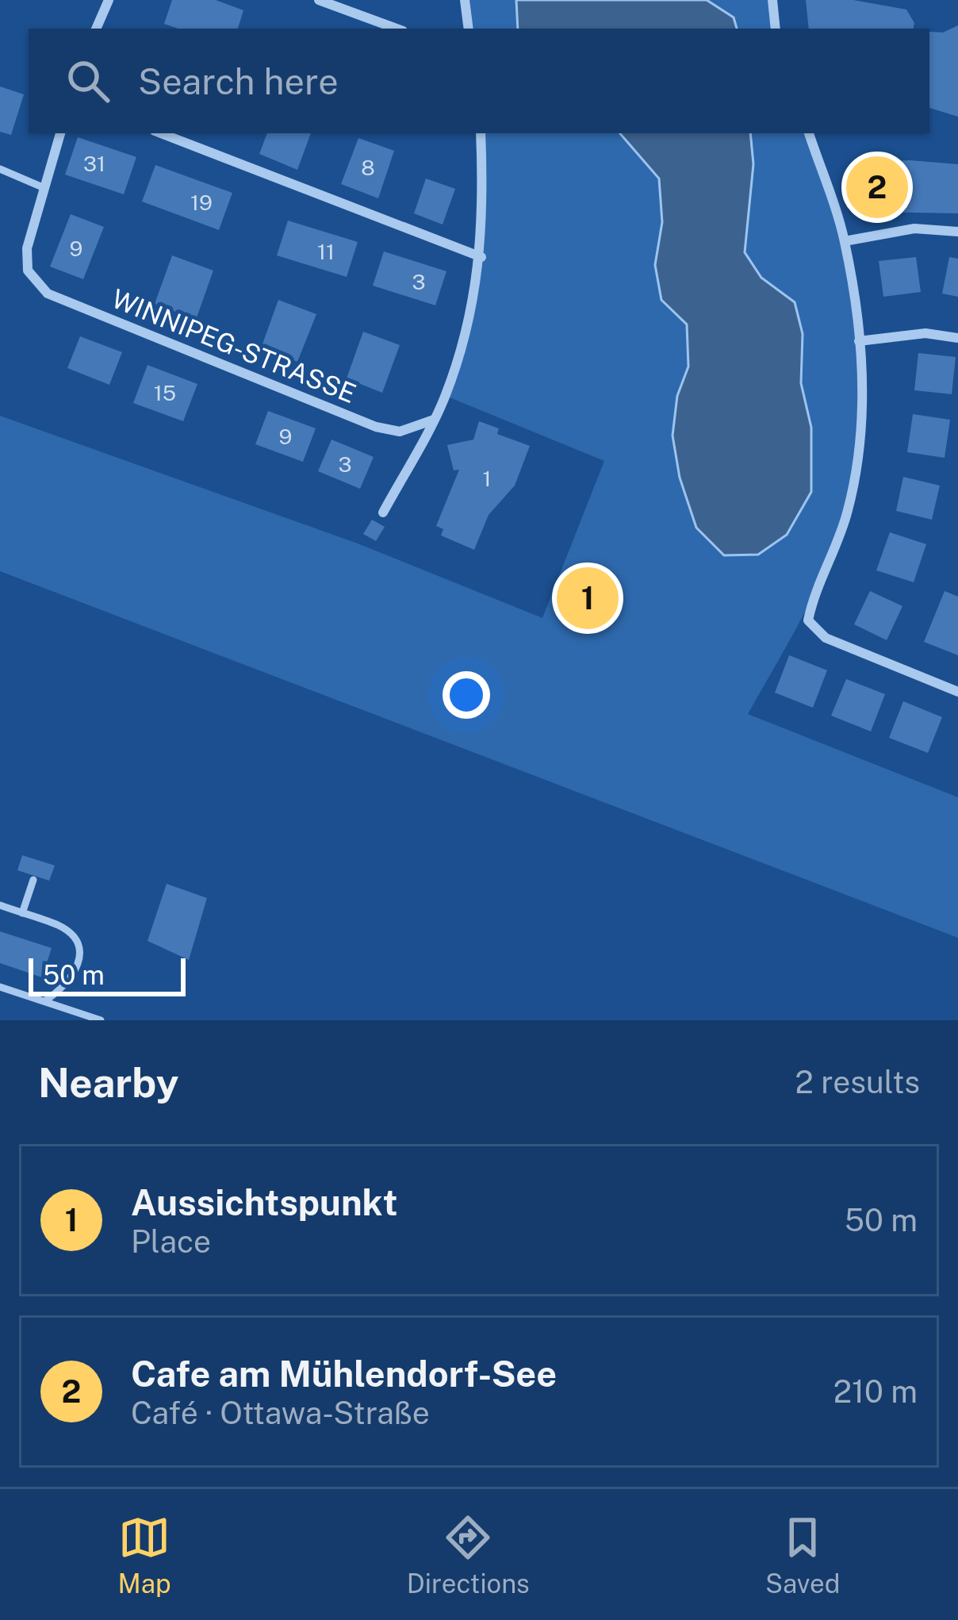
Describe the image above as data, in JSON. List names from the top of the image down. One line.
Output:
{"streets":{"street":["WINNIPEG-STRASSE"]},"house_numbers":["31","8","19","9","11","3","15","9","3","1"],"scale_bar":"50 m","page":{"search":"Search here","pins":["2","1"],"scale":"50 m","heading":["Nearby","2 results"],"list":[{"mark":"1","name":"Aussichtspunkt","note":"Place","value":"50 m"},{"mark":"2","name":"Cafe am Mühlendorf-See","note":"Café · Ottawa-Straße","value":"210 m"}],"nav":["Map","Directions","Saved"]}}
